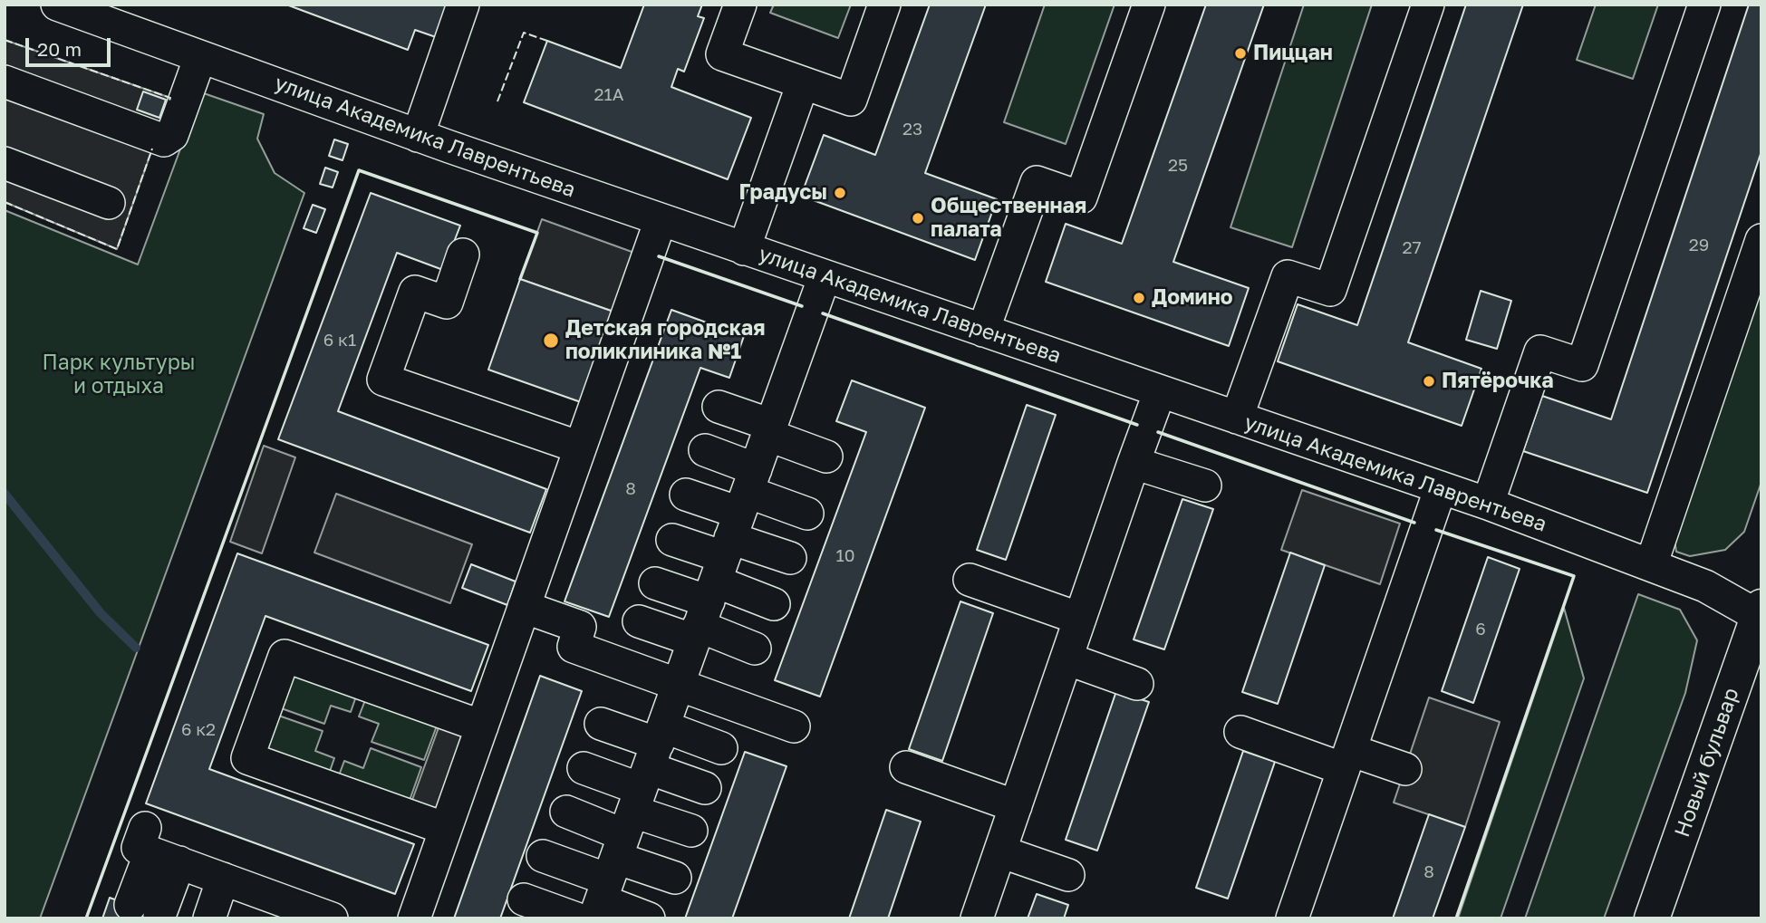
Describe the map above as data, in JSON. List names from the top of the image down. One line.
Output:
{"streets":{"main road":["Новый бульвар"],"street":["улица Академика Лаврентьева"]},"crossings":[["улица Академика Лаврентьева","Новый бульвар"]],"parks":["Парк культуры и отдыха"],"places":["Пиццан","Градусы","Общественная палата","Домино","Детская городская поликлиника №1","Пятёрочка"],"house_numbers":["21А","23","25","29","27","6 к1","8","10","6","6 к2","8"],"scale_bar":"20 m"}
